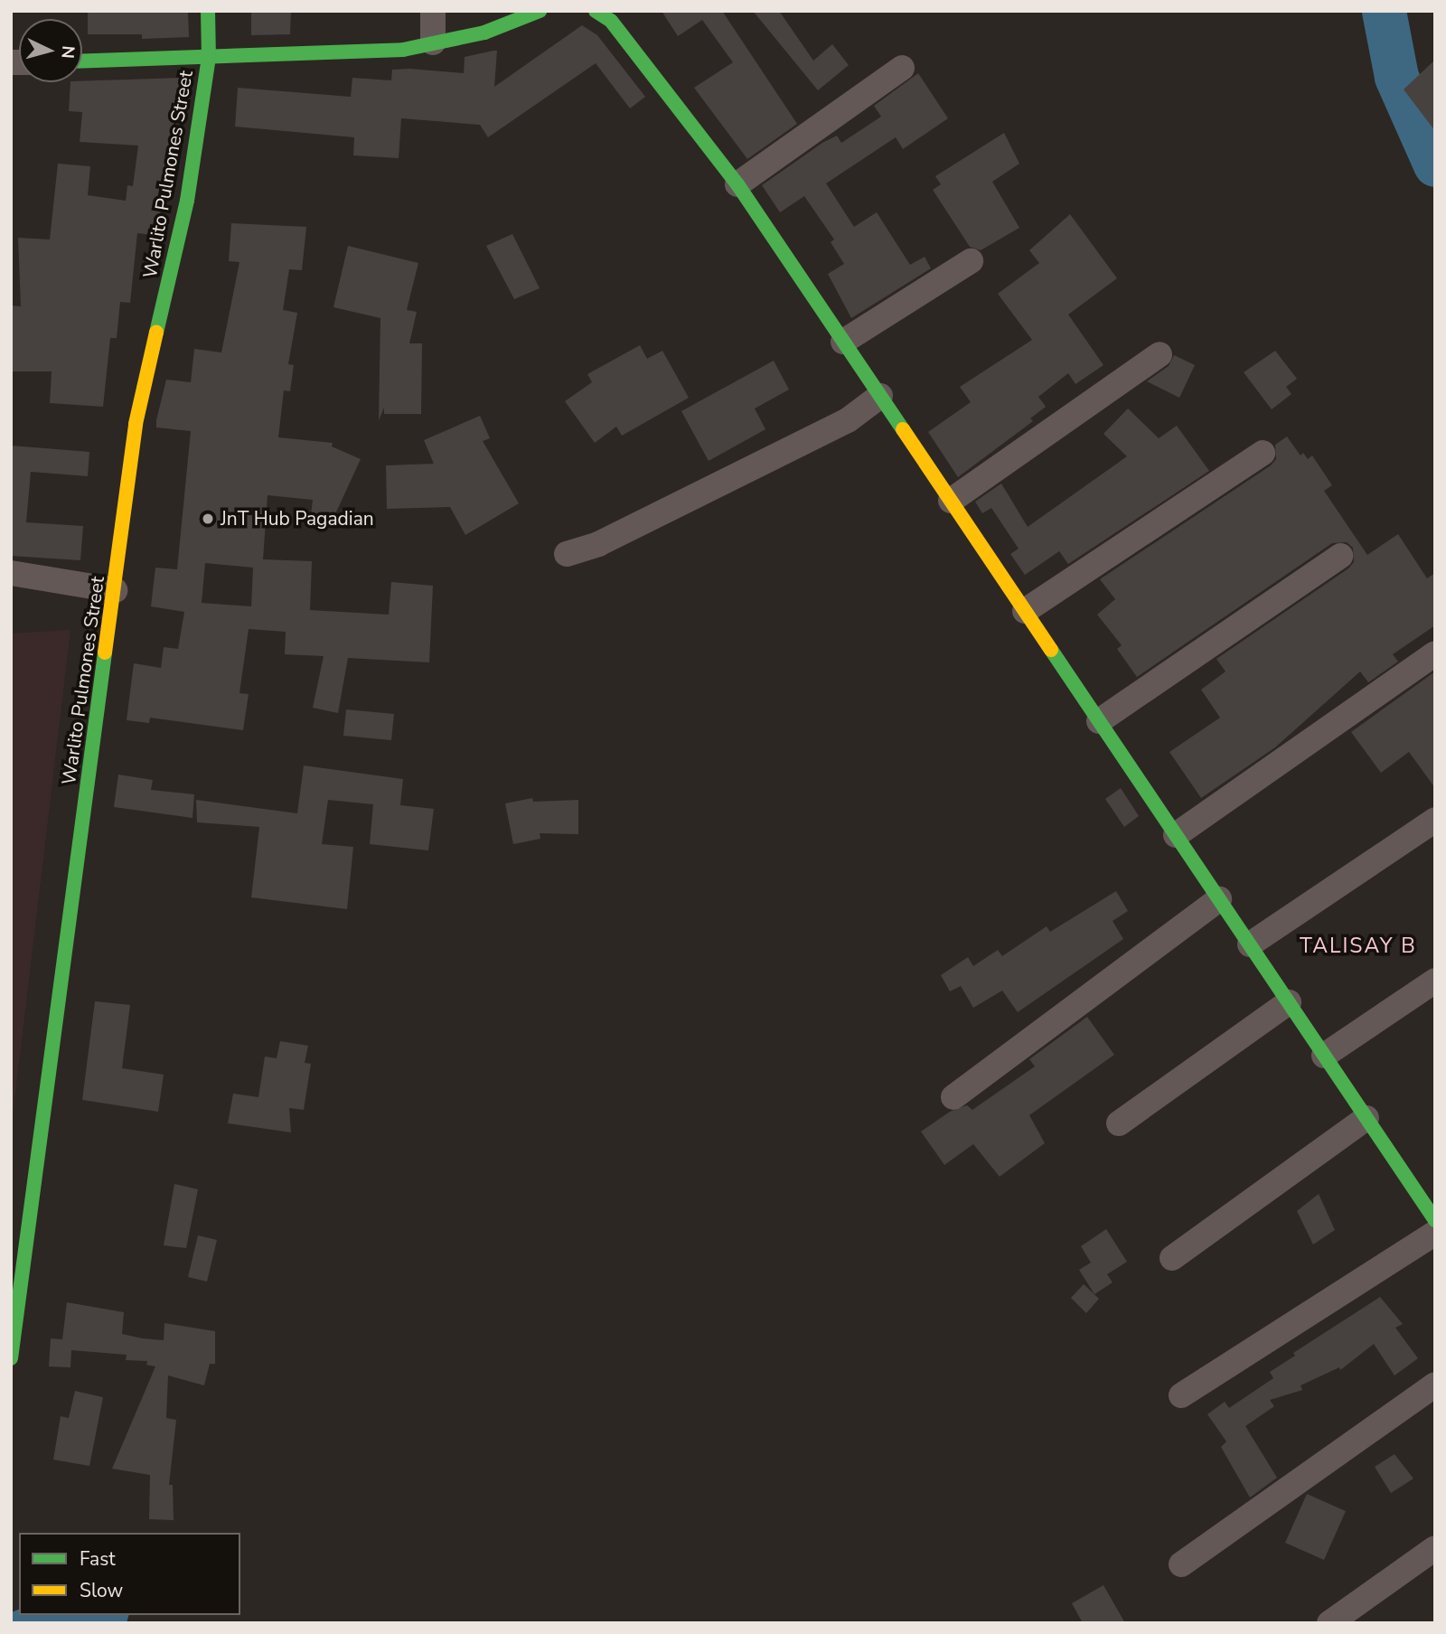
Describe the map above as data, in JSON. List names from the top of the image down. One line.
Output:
{"streets":{"street":["Warlito Pulmones Street"]},"districts":["TALISAY B"],"places":["JnT Hub Pagadian"],"legend":["Fast","Slow"],"north":"right"}
